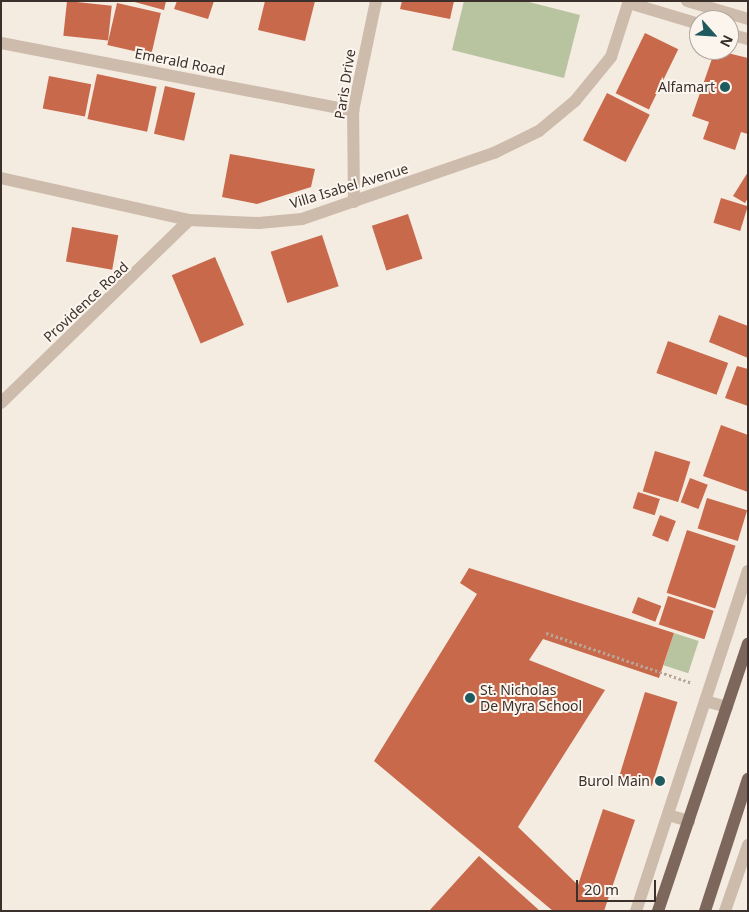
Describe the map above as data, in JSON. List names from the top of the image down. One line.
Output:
{"streets":{"street":["Emerald Road","Paris Drive","Villa Isabel Avenue","Providence Road"]},"crossings":[["Emerald Road","Paris Drive"],["Paris Drive","Villa Isabel Avenue"],["Villa Isabel Avenue","Providence Road"]],"places":["Alfamart","St. Nicholas De Myra School","Burol Main"],"scale_bar":"20 m","north":"bottom right"}
